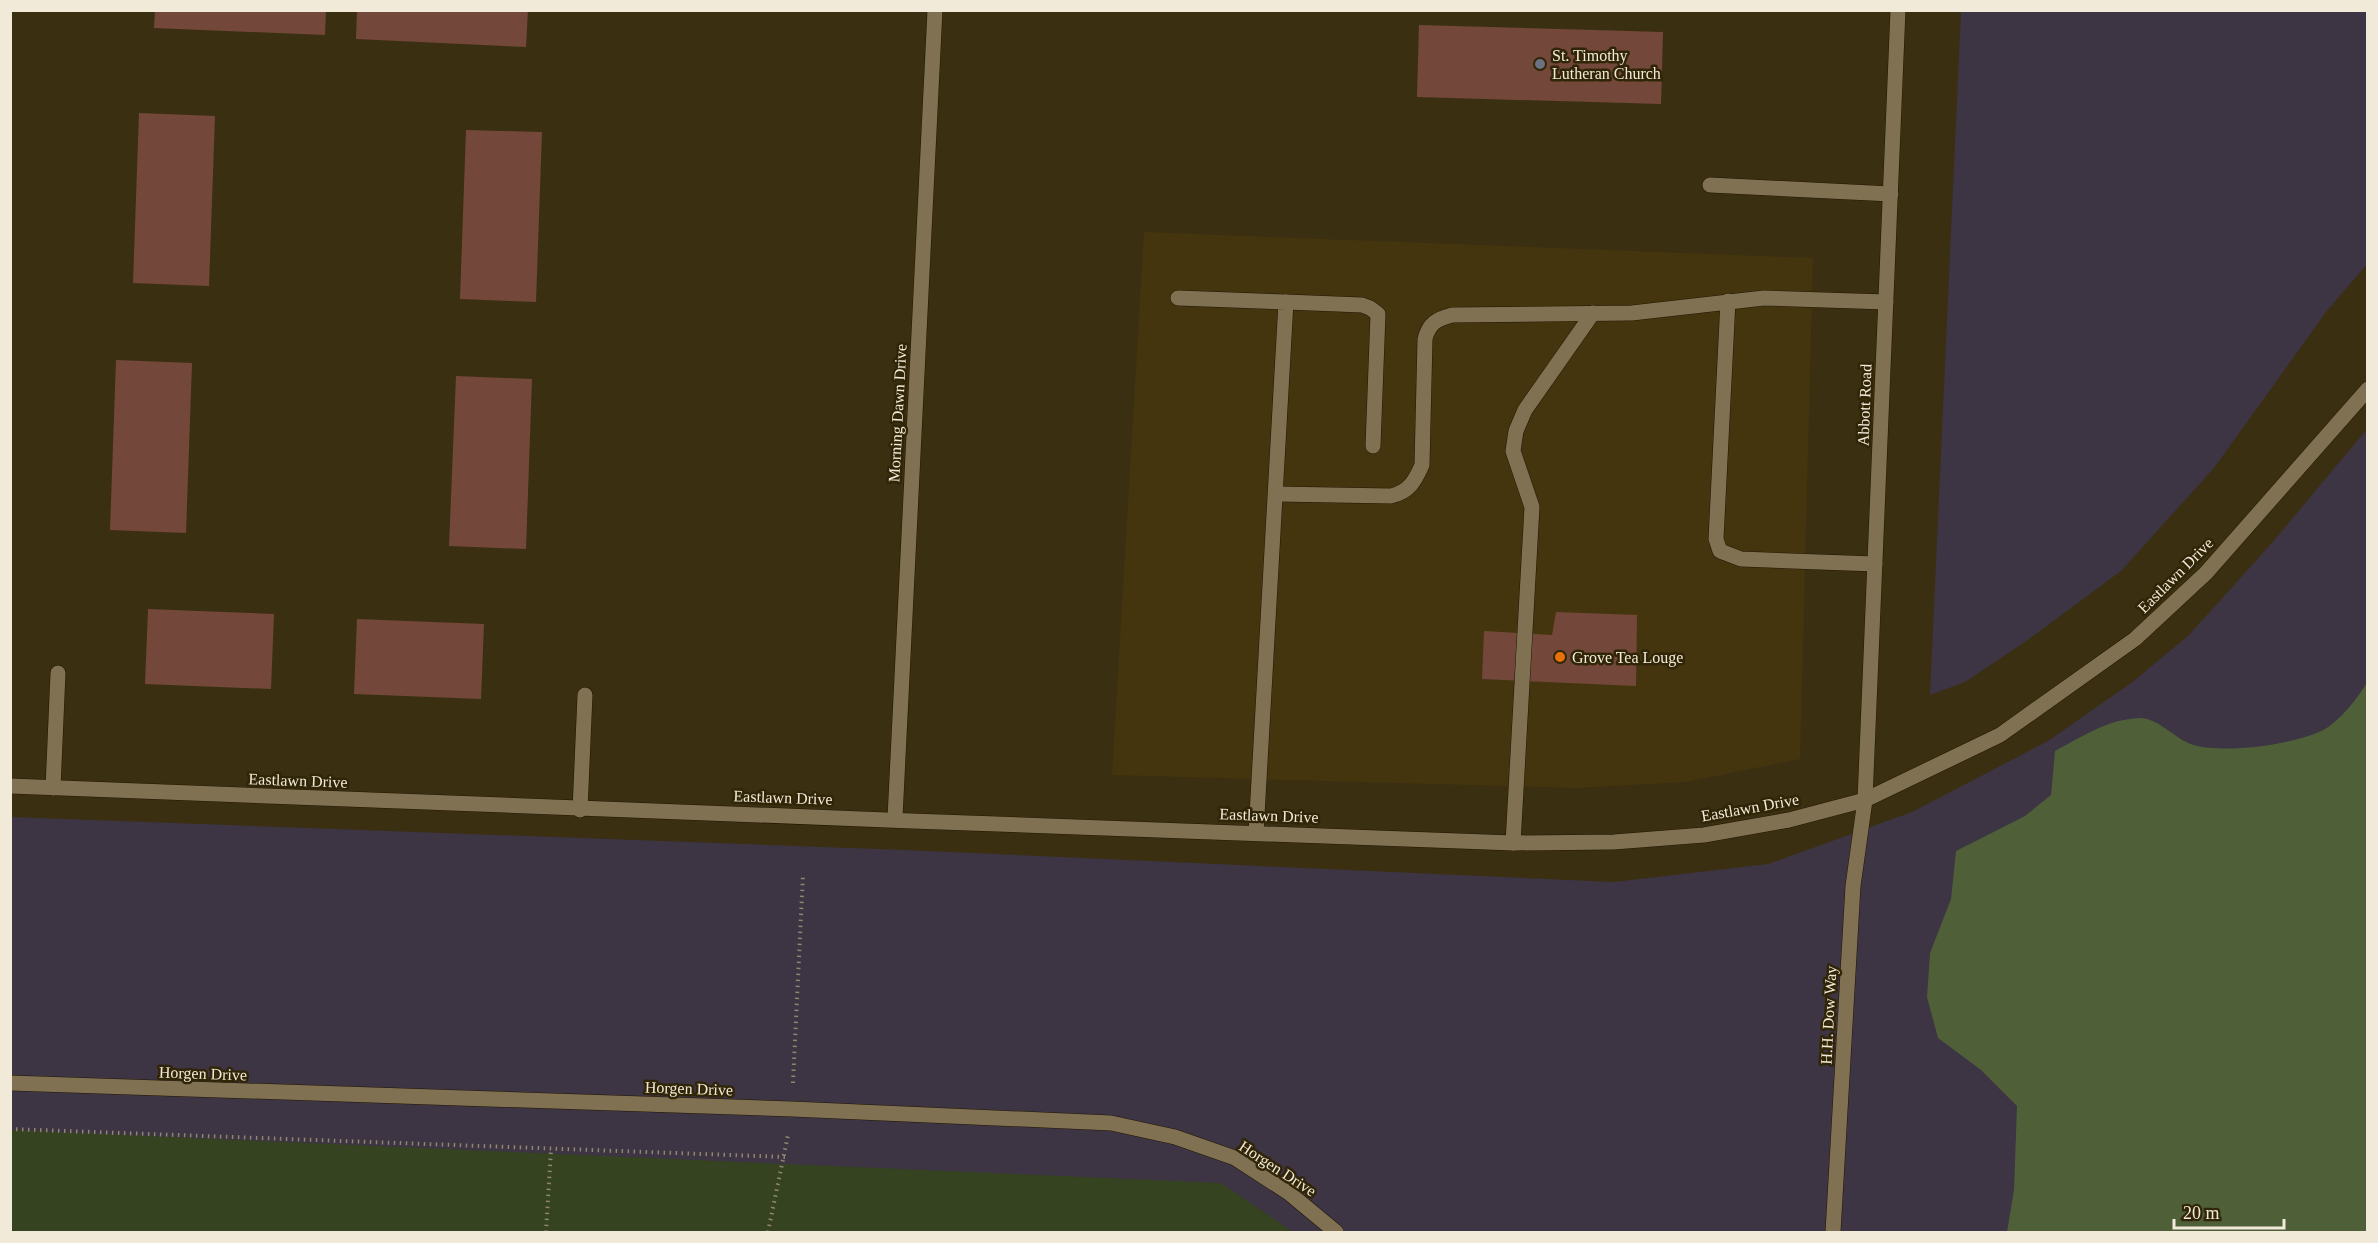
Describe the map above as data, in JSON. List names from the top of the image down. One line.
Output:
{"streets":{"street":["Abbott Road","Morning Dawn Drive","Eastlawn Drive","H.H. Dow Way","Horgen Drive"]},"crossings":[["Abbott Road","Eastlawn Drive"],["Abbott Road","H.H. Dow Way"],["Morning Dawn Drive","Eastlawn Drive"],["Eastlawn Drive","H.H. Dow Way"]],"places":["St. Timothy Lutheran Church","Grove Tea Louge"],"scale_bar":"20 m"}
